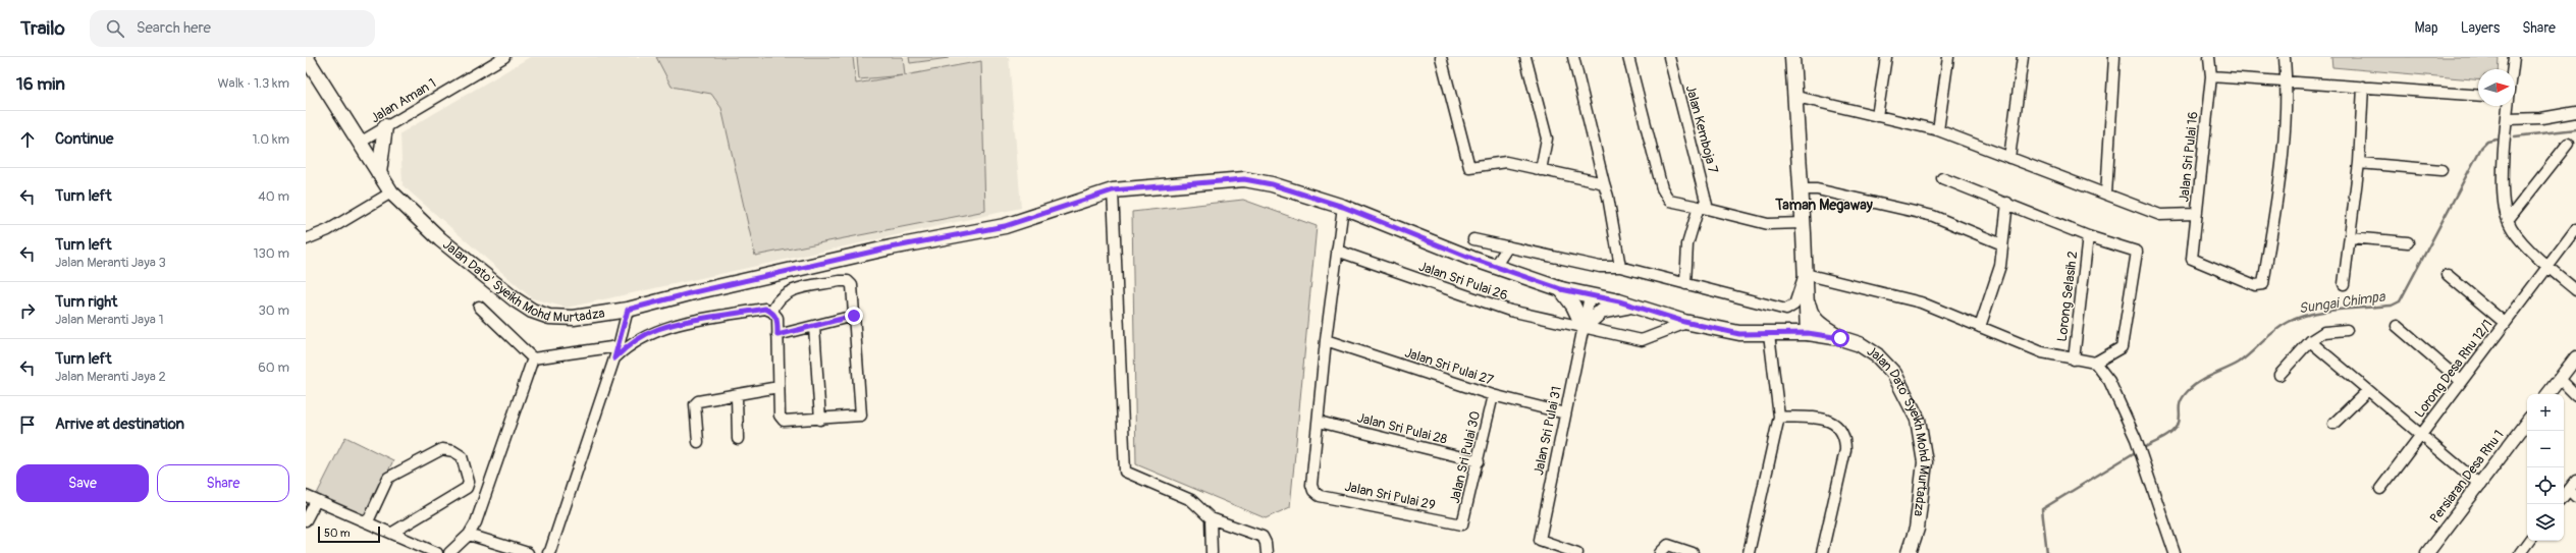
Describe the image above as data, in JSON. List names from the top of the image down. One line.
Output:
{"streets":{"main road":["Jalan Dato' Syeikh Mohd Murtadza"],"street":["Jalan Aman 1","Jalan Kemboja 7","Jalan Sri Pulai 16","Jalan Sri Pulai 26","Lorong Selasih 2","Jalan Sri Pulai 27","Lorong Desa Rhu 12/1","Jalan Sri Pulai 28","Jalan Sri Pulai 31","Jalan Sri Pulai 30","Persiaran Desa Rhu 1","Jalan Sri Pulai 29"]},"crossings":[["Jalan Aman 1","Jalan Dato' Syeikh Mohd Murtadza"],["Jalan Dato' Syeikh Mohd Murtadza","Jalan Sri Pulai 26"],["Jalan Dato' Syeikh Mohd Murtadza","Jalan Sri Pulai 31"],["Jalan Sri Pulai 26","Jalan Sri Pulai 31"],["Jalan Sri Pulai 27","Jalan Sri Pulai 31"],["Jalan Sri Pulai 27","Jalan Sri Pulai 30"],["Jalan Sri Pulai 28","Jalan Sri Pulai 30"],["Jalan Sri Pulai 28","Jalan Sri Pulai 29"],["Jalan Sri Pulai 30","Jalan Sri Pulai 29"]],"districts":["Taman Megaway"],"water":["Sungai Chimpa"],"scale_bar":"50 m","north":"right","page":{"header":"Trailo","search":"Search here","nav":["Map","Layers","Share"],"heading":["16 min","Walk · 1.3 km"],"list":[["Continue","1.0 km"],["Turn left","40 m"],["Turn left","Jalan Meranti Jaya 3","130 m"],["Turn right","Jalan Meranti Jaya 1","30 m"],["Turn left","Jalan Meranti Jaya 2","60 m"],"Arrive at destination"],"map_buttons":["+","−"],"buttons":["Save","Share"],"scale":"50 m"}}
